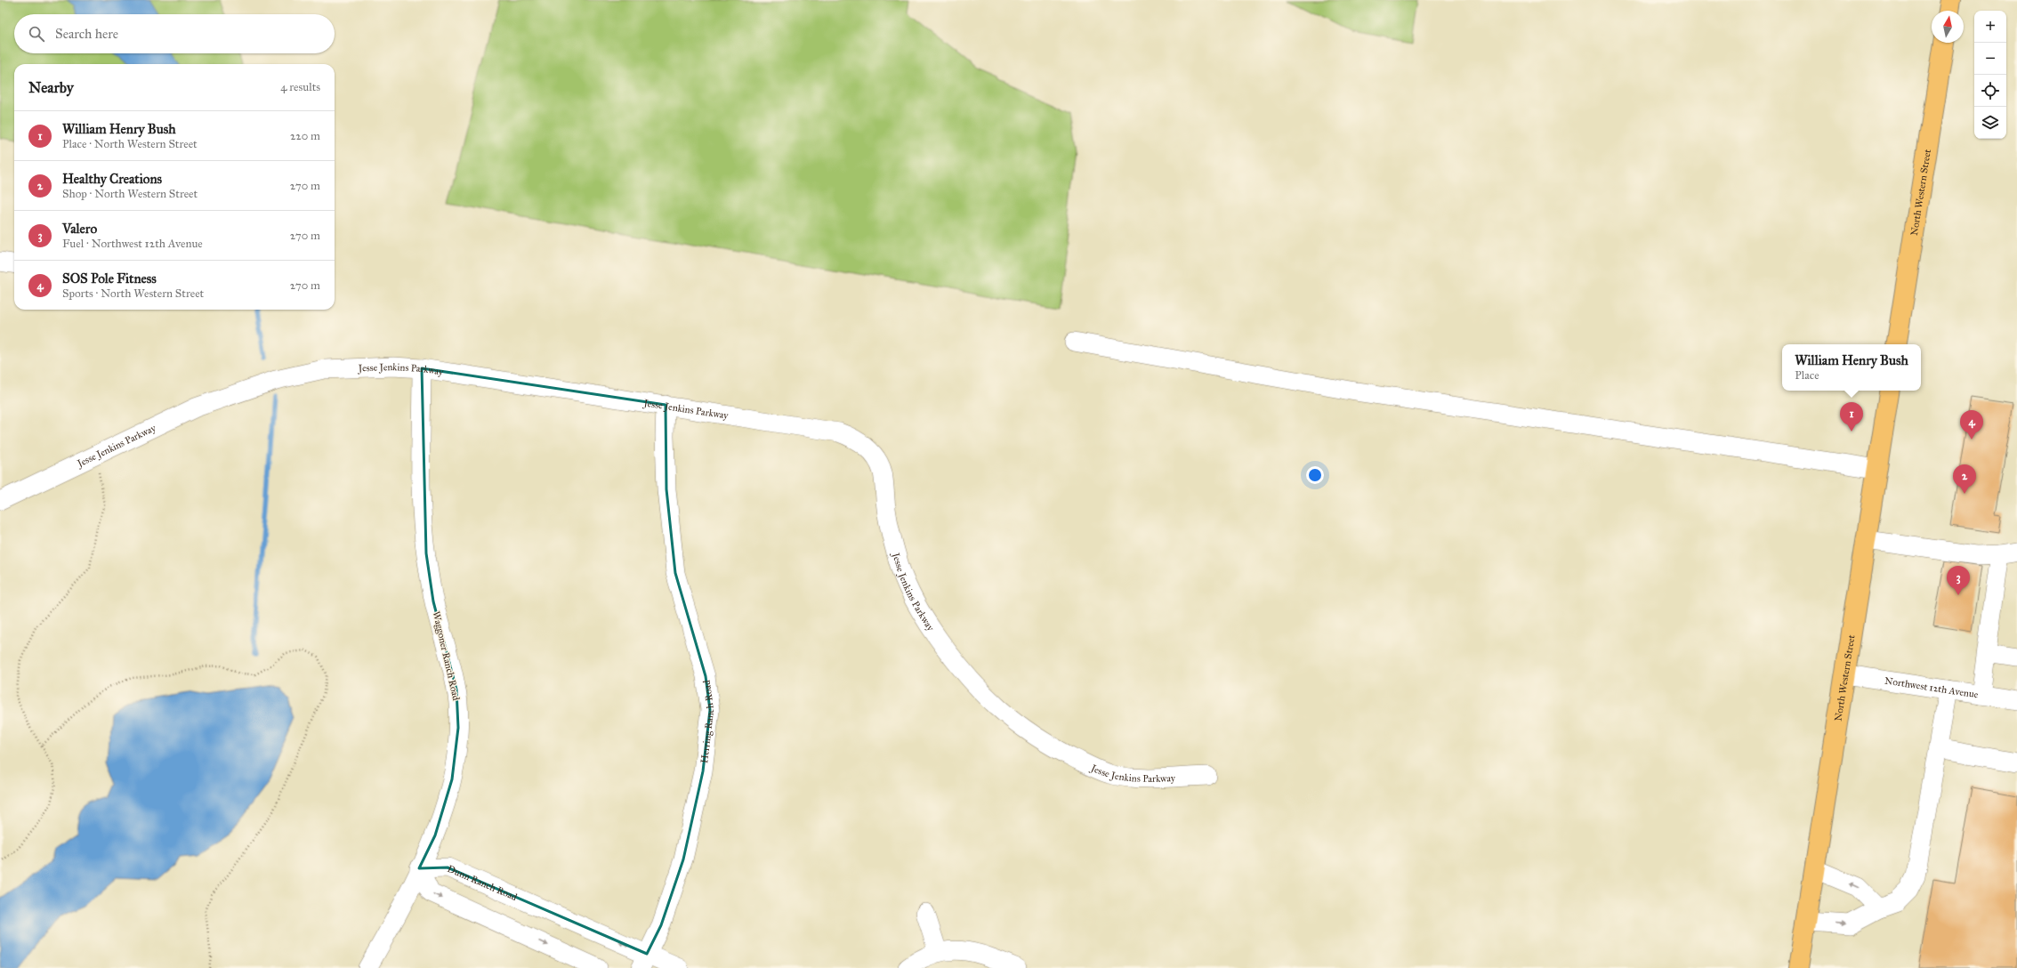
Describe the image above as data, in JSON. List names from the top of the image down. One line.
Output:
{"streets":{"main road":["North Western Street"],"street":["Jesse Jenkins Parkway","Waggoner Ranch Road","Northwest 12th Avenue","Herring Ranch Road","Dunn Ranch Road"]},"crossings":[["North Western Street","Northwest 12th Avenue"],["Jesse Jenkins Parkway","Waggoner Ranch Road"],["Jesse Jenkins Parkway","Herring Ranch Road"],["Waggoner Ranch Road","Dunn Ranch Road"],["Herring Ranch Road","Dunn Ranch Road"]],"north":"top","page":{"map_buttons":["+","−"],"search":"Search here","heading":["Nearby","4 results"],"list":[{"mark":"1","name":"William Henry Bush","note":"Place · North Western Street","value":"220 m"},{"mark":"2","name":"Healthy Creations","note":"Shop · North Western Street","value":"270 m"},{"mark":"3","name":"Valero","note":"Fuel · Northwest 12th Avenue","value":"270 m"},{"mark":"4","name":"SOS Pole Fitness","note":"Sports · North Western Street","value":"270 m"}],"popup":["William Henry Bush","Place"],"pins":["1","4","2","3"]}}
